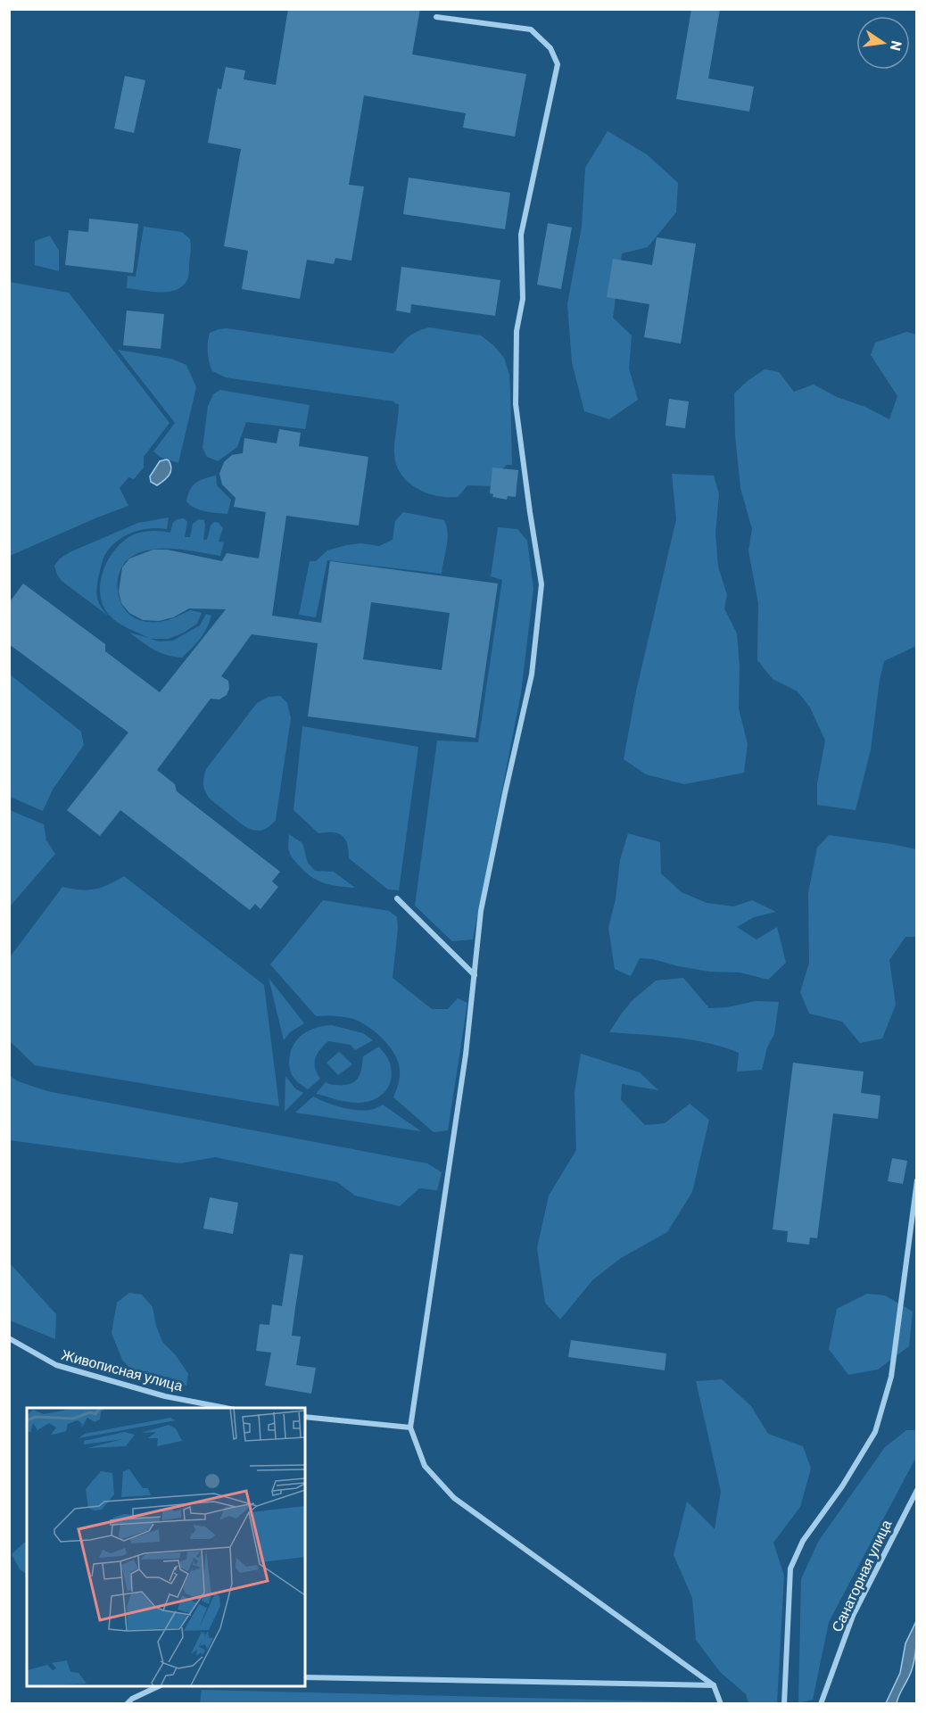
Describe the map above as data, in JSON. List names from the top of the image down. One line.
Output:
{"streets":{"street":["Живописная улица","Санаторная улица"]},"north":"right"}
